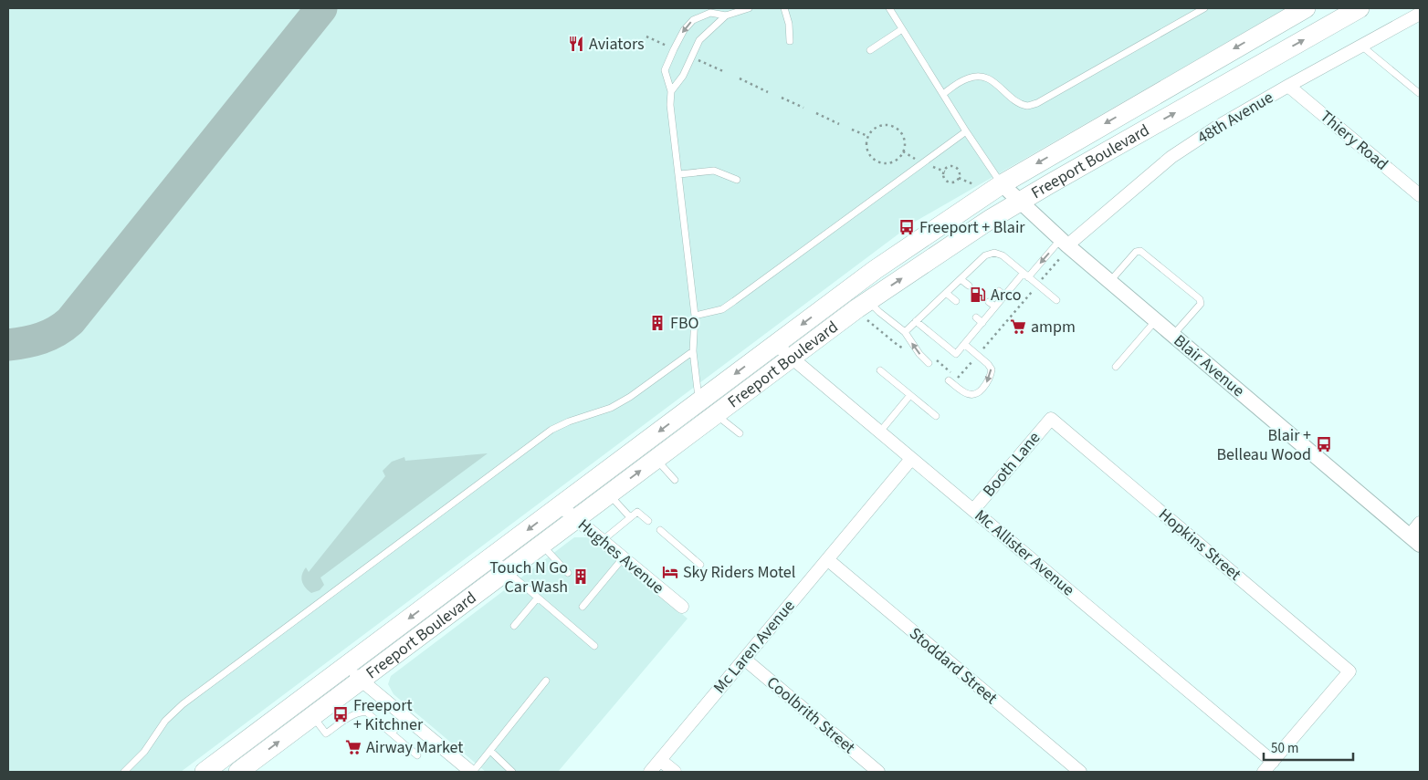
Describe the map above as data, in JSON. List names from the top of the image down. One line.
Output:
{"streets":{"main road":["Freeport Boulevard"],"street":["48th Avenue","Thiery Road","Blair Avenue","Booth Lane","Hopkins Street","Mc Allister Avenue","Hughes Avenue","Mc Laren Avenue","Stoddard Street","Coolbrith Street"]},"crossings":[["48th Avenue","Thiery Road"],["48th Avenue","Blair Avenue"],["Freeport Boulevard","Blair Avenue"],["Freeport Boulevard","Mc Allister Avenue"],["Freeport Boulevard","Hughes Avenue"],["Booth Lane","Hopkins Street"],["Booth Lane","Mc Allister Avenue"],["Hopkins Street","Mc Allister Avenue"],["Mc Allister Avenue","Mc Laren Avenue"],["Mc Laren Avenue","Stoddard Street"],["Mc Laren Avenue","Coolbrith Street"]],"places":{"restaurant":["Aviators"],"bus stop":["Freeport + Blair","Blair + Belleau Wood","Freeport + Kitchner"],"fuel station":["Arco"],"building":["FBO","Touch N Go Car Wash"],"supermarket":["ampm","Airway Market"],"hotel":["Sky Riders Motel"]},"scale_bar":"50 m"}
